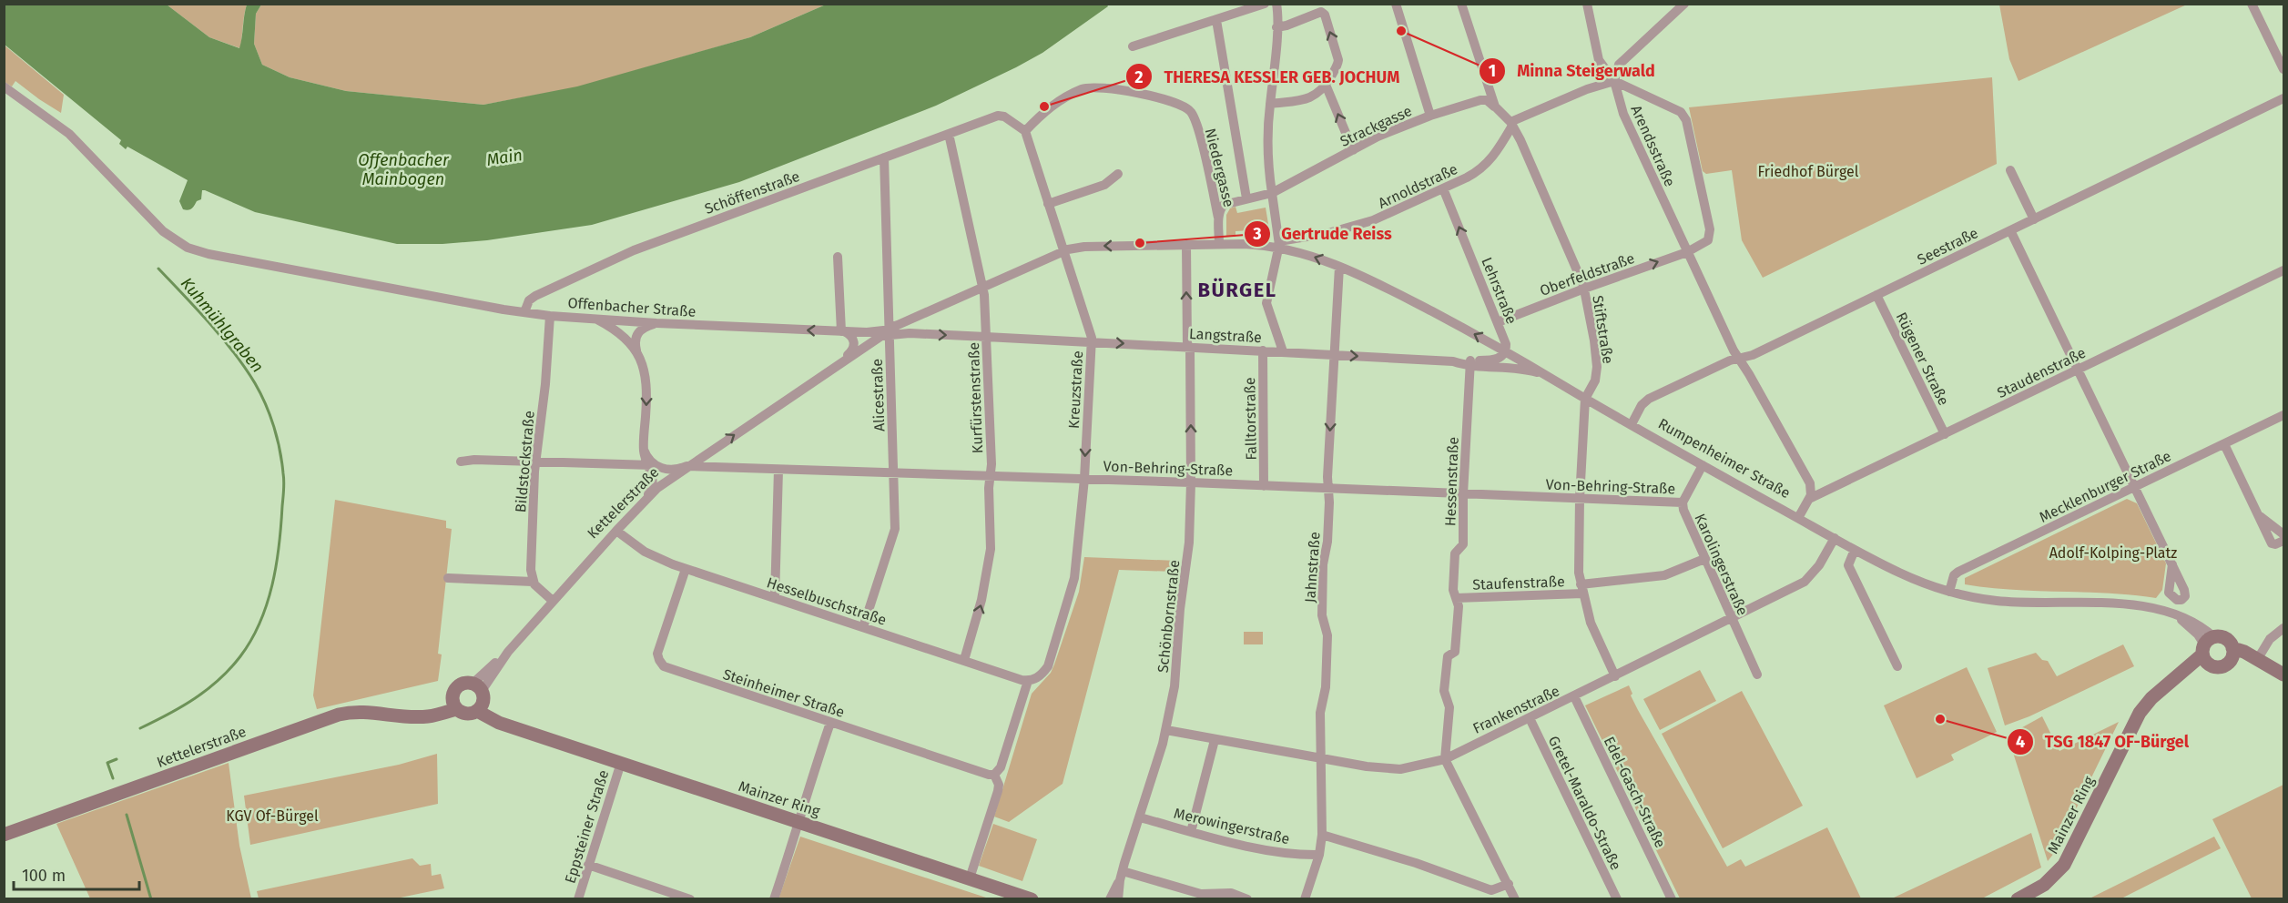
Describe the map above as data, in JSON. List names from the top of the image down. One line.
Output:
{"streets":{"street":["Strackgasse","Arendsstraße","Niedergasse","Arnoldstraße","Schöffenstraße","Seestraße","Oberfeldstraße","Lehrstraße","Offenbacher Straße","Stiftstraße","Langstraße","Rügener Straße","Staudenstraße","Kreuzstraße","Alicestraße","Kurfürstenstraße","Falltorstraße","Rumpenheimer Straße","Bildstockstraße","Von-Behring-Straße","Hessenstraße","Mecklenburger Straße","Kettelerstraße","Karolingerstraße","Jahnstraße","Staufenstraße","Hesselbuschstraße","Schönbornstraße","Steinheimer Straße","Frankenstraße","Edel-Gasch-Straße","Mainzer Ring","Gretel-Maraldo-Straße","Merowingerstraße","Eppsteiner Straße"]},"crossings":[["Strackgasse","Niedergasse"],["Strackgasse","Stiftstraße"],["Arendsstraße","Seestraße"],["Arendsstraße","Oberfeldstraße"],["Arendsstraße","Staudenstraße"],["Niedergasse","Schöffenstraße"],["Niedergasse","Offenbacher Straße"],["Niedergasse","Kreuzstraße"],["Arnoldstraße","Lehrstraße"],["Arnoldstraße","Offenbacher Straße"],["Arnoldstraße","Stiftstraße"],["Arnoldstraße","Rumpenheimer Straße"],["Schöffenstraße","Offenbacher Straße"],["Schöffenstraße","Kreuzstraße"],["Schöffenstraße","Alicestraße"],["Schöffenstraße","Kurfürstenstraße"],["Seestraße","Rügener Straße"],["Seestraße","Rumpenheimer Straße"],["Oberfeldstraße","Lehrstraße"],["Oberfeldstraße","Stiftstraße"],["Lehrstraße","Rumpenheimer Straße"],["Offenbacher Straße","Langstraße"],["Offenbacher Straße","Kreuzstraße"],["Offenbacher Straße","Alicestraße"],["Offenbacher Straße","Kurfürstenstraße"],["Offenbacher Straße","Rumpenheimer Straße"],["Offenbacher Straße","Bildstockstraße"],["Offenbacher Straße","Kettelerstraße"],["Offenbacher Straße","Schönbornstraße"],["Stiftstraße","Rumpenheimer Straße"],["Stiftstraße","Von-Behring-Straße"],["Stiftstraße","Staufenstraße"],["Stiftstraße","Frankenstraße"],["Langstraße","Kreuzstraße"],["Langstraße","Alicestraße"],["Langstraße","Kurfürstenstraße"],["Langstraße","Falltorstraße"],["Langstraße","Rumpenheimer Straße"],["Langstraße","Hessenstraße"],["Langstraße","Kettelerstraße"],["Langstraße","Jahnstraße"],["Langstraße","Schönbornstraße"],["Rügener Straße","Staudenstraße"],["Kreuzstraße","Von-Behring-Straße"],["Kreuzstraße","Hesselbuschstraße"],["Alicestraße","Von-Behring-Straße"],["Alicestraße","Kettelerstraße"],["Alicestraße","Hesselbuschstraße"],["Kurfürstenstraße","Von-Behring-Straße"],["Kurfürstenstraße","Hesselbuschstraße"],["Falltorstraße","Von-Behring-Straße"],["Rumpenheimer Straße","Mecklenburger Straße"],["Rumpenheimer Straße","Karolingerstraße"],["Rumpenheimer Straße","Jahnstraße"],["Rumpenheimer Straße","Frankenstraße"],["Rumpenheimer Straße","Mainzer Ring"],["Bildstockstraße","Von-Behring-Straße"],["Von-Behring-Straße","Hessenstraße"],["Von-Behring-Straße","Kettelerstraße"],["Von-Behring-Straße","Karolingerstraße"],["Von-Behring-Straße","Jahnstraße"],["Von-Behring-Straße","Schönbornstraße"],["Hessenstraße","Staufenstraße"],["Hessenstraße","Frankenstraße"],["Kettelerstraße","Hesselbuschstraße"],["Kettelerstraße","Mainzer Ring"],["Karolingerstraße","Staufenstraße"],["Karolingerstraße","Frankenstraße"],["Jahnstraße","Frankenstraße"],["Jahnstraße","Merowingerstraße"],["Hesselbuschstraße","Steinheimer Straße"],["Schönbornstraße","Frankenstraße"],["Schönbornstraße","Merowingerstraße"],["Frankenstraße","Edel-Gasch-Straße"],["Frankenstraße","Gretel-Maraldo-Straße"],["Mainzer Ring","Eppsteiner Straße"]],"one_way":["Oberfeldstraße","Lehrstraße","Langstraße"],"districts":["BÜRGEL"],"water":["Main","Offenbacher Mainbogen","Kuhmühlgraben"],"parks":["Friedhof Bürgel","Adolf-Kolping-Platz","KGV Of-Bürgel"],"places":["Minna Steigerwald","THERESA KESSLER GEB. JOCHUM","Gertrude Reiss","TSG 1847 OF-Bürgel"],"scale_bar":"100 m"}
